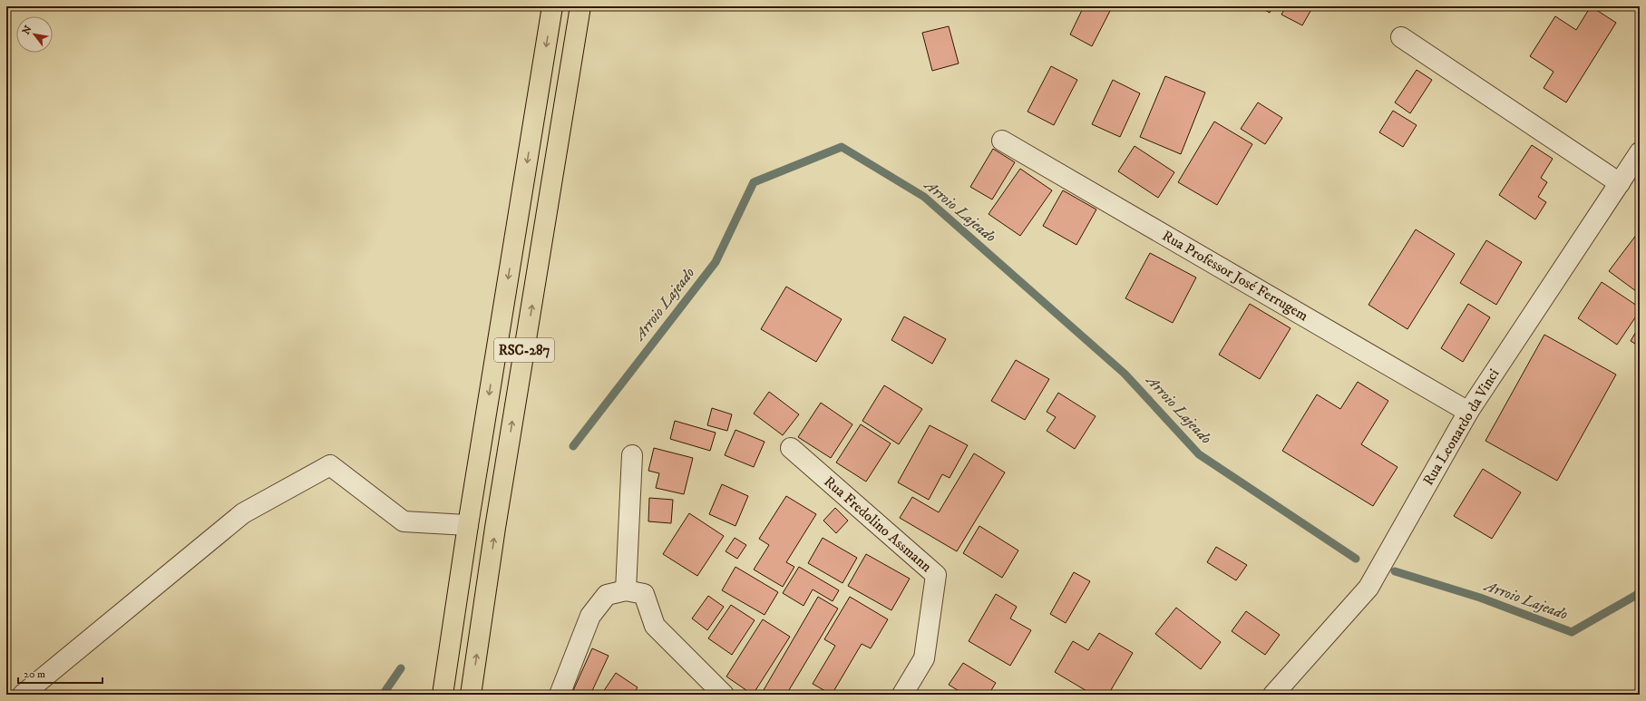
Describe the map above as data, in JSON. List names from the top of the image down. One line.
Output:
{"streets":{"highway":["RSC-287"],"street":["Rua Professor José Ferrugem","Rua Leonardo da Vinci","Rua Fredolino Assmann"]},"crossings":[["Rua Professor José Ferrugem","Rua Leonardo da Vinci"]],"water":["Arroio Lajeado"],"scale_bar":"20 m","north":"top left"}
